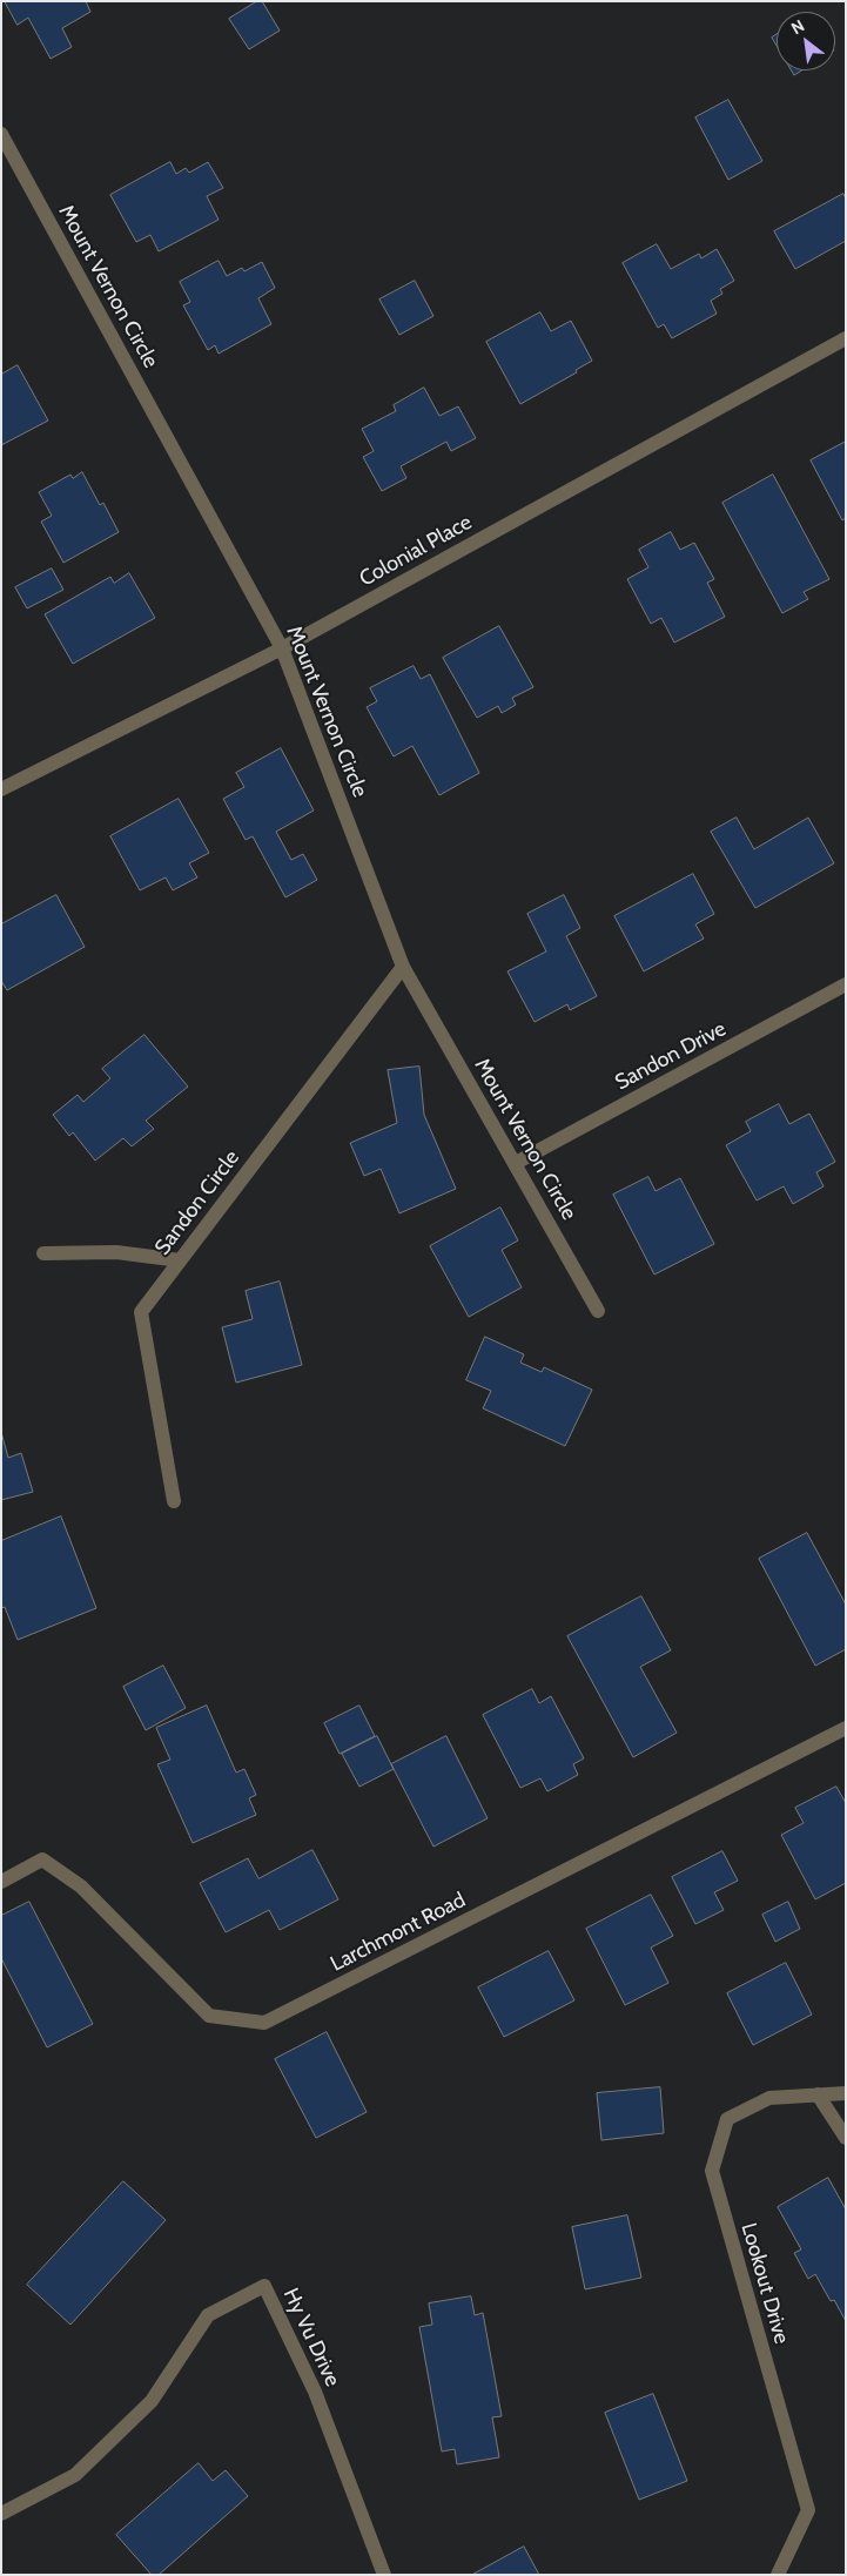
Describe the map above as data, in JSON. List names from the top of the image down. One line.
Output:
{"streets":{"street":["Mount Vernon Circle","Colonial Place","Sandon Drive","Sandon Circle","Larchmont Road","Lookout Drive","Hy Vu Drive"]},"crossings":[["Mount Vernon Circle","Colonial Place"],["Mount Vernon Circle","Sandon Drive"],["Mount Vernon Circle","Sandon Circle"]],"north":"top left"}
